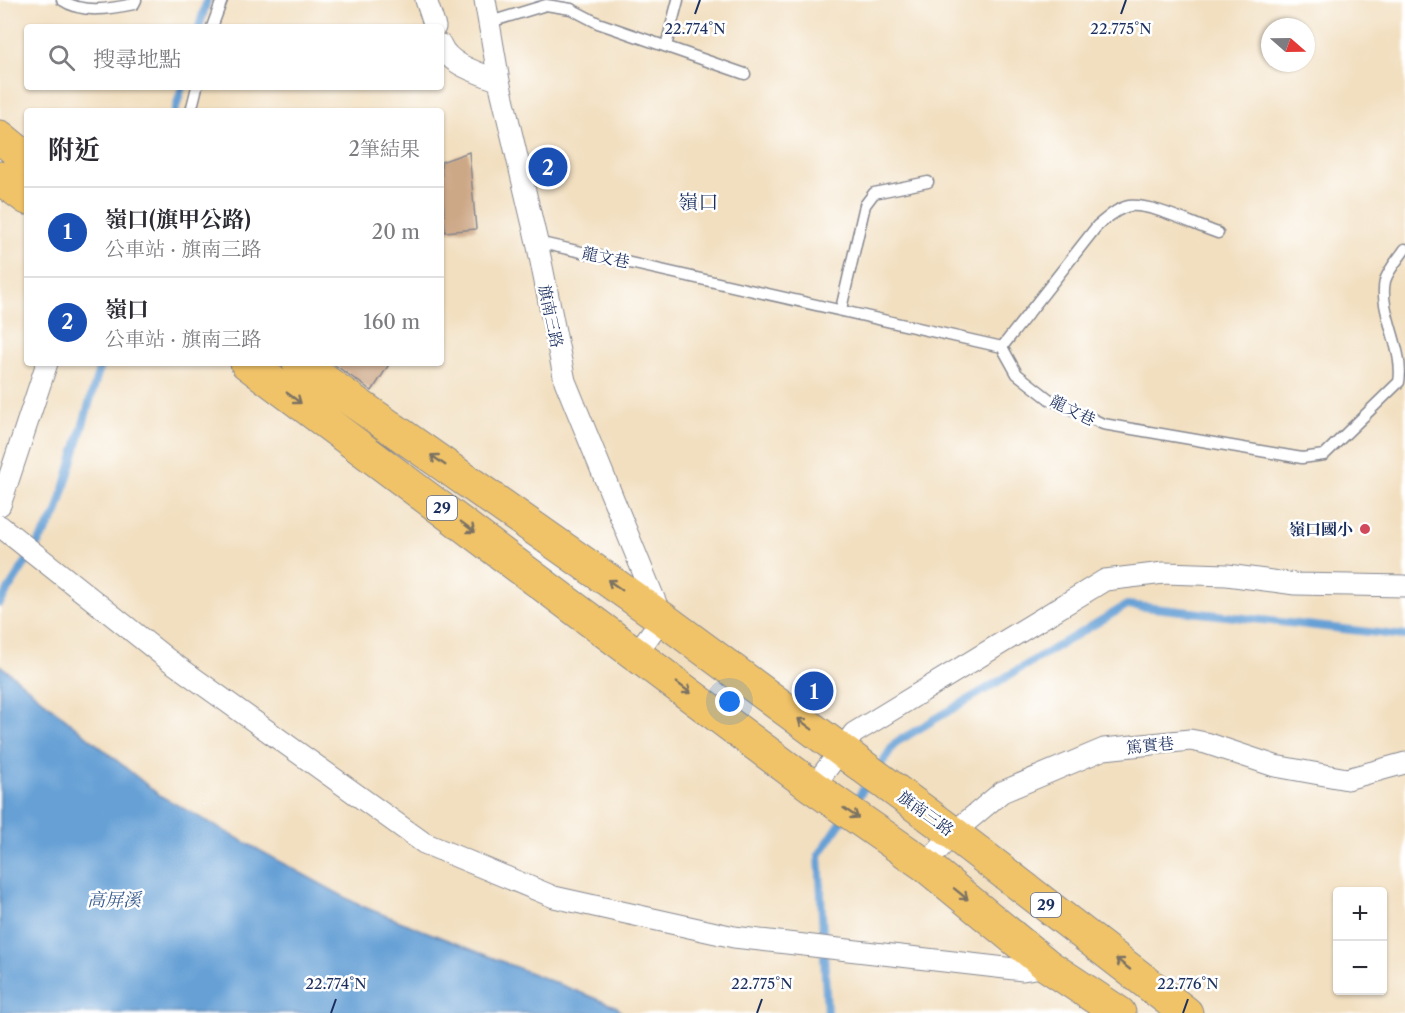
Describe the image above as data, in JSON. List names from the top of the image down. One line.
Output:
{"streets":{"main road":["旗南三路","29"],"street":["篤實巷"],"lane":["龍文巷"]},"crossings":[["龍文巷","旗南三路"],["旗南三路","篤實巷"],["29","篤實巷"]],"districts":["嶺口"],"water":["高屏溪"],"places":["嶺口國小"],"north":"right","page":{"search":"搜尋地點","heading":["附近","2筆結果"],"pins":["2","1"],"list":[{"mark":"1","name":"嶺口(旗甲公路)","note":"公車站 · 旗南三路","value":"20 m"},{"mark":"2","name":"嶺口","note":"公車站 · 旗南三路","value":"160 m"}],"map_buttons":["+","−"]},"coordinates":["22.774°N","22.775°N","22.776°N"]}
